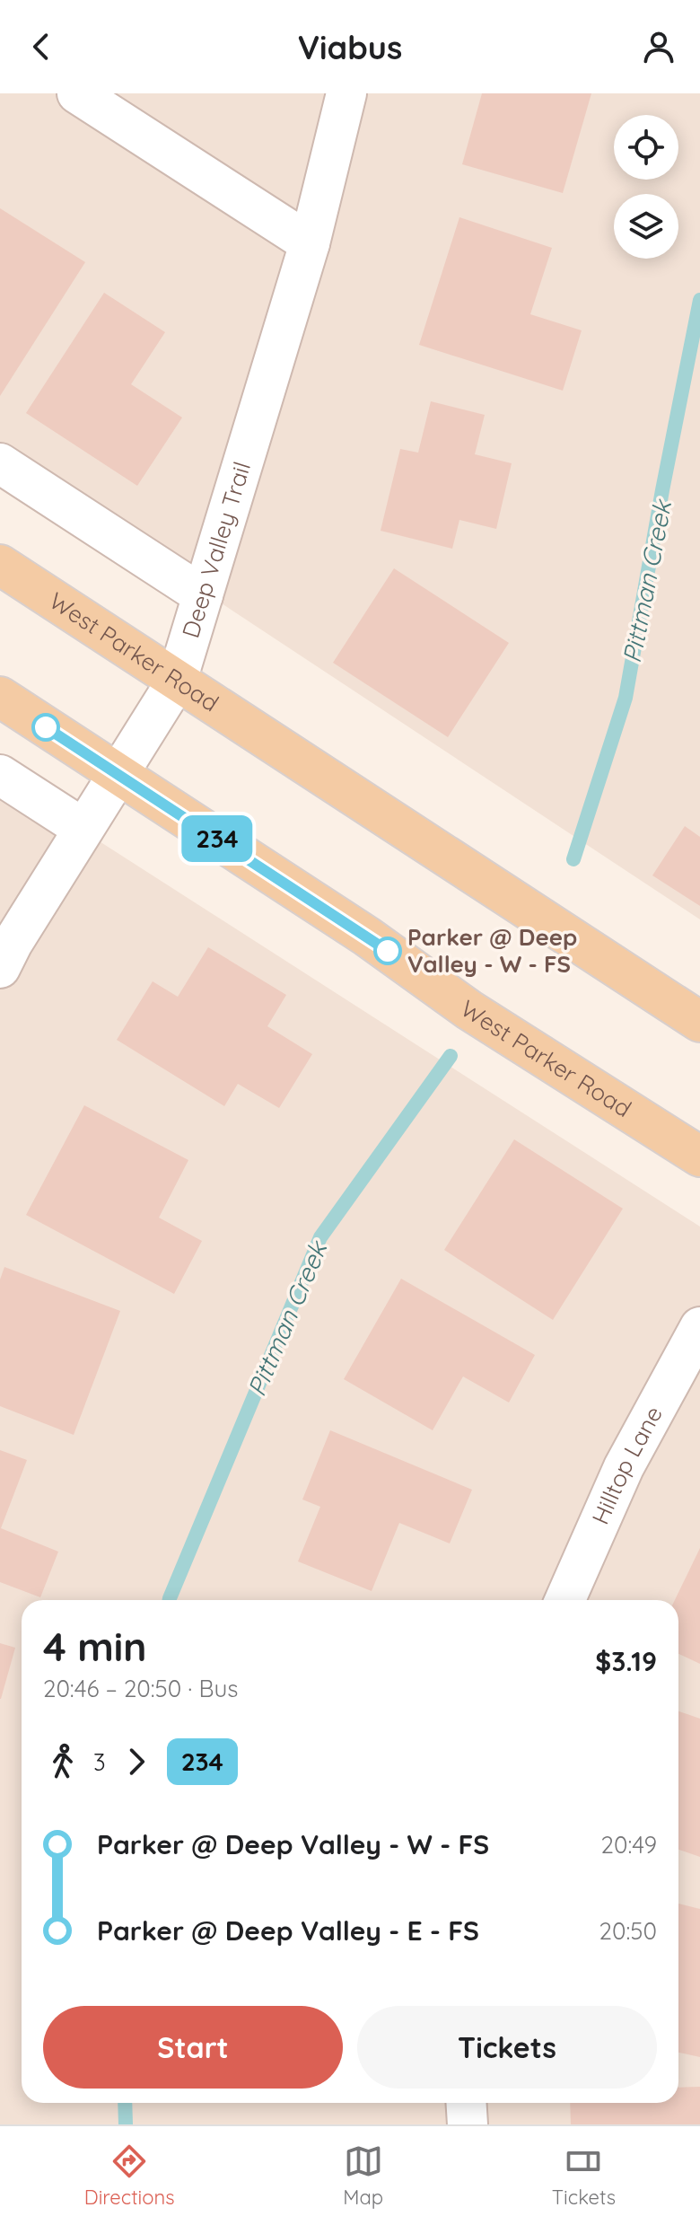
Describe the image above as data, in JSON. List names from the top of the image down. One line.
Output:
{"streets":{"main road":["West Parker Road"],"street":["Deep Valley Trail","Hilltop Lane"]},"crossings":[["Deep Valley Trail","West Parker Road"]],"water":["Pittman Creek"],"places":["Parker @ Deep Valley - W - FS"],"lines":["bus line 234"],"page":{"header":"Viabus","on_map":"234","heading":["4 min","20:46 – 20:50 · Bus","$3.19"],"legs":["3","234"],"list":[{"name":"Parker @ Deep Valley - W - FS","value":"20:49"},{"name":"Parker @ Deep Valley - E - FS","value":"20:50"}],"buttons":["Start","Tickets"],"tabs":["Directions","Map","Tickets"]}}
